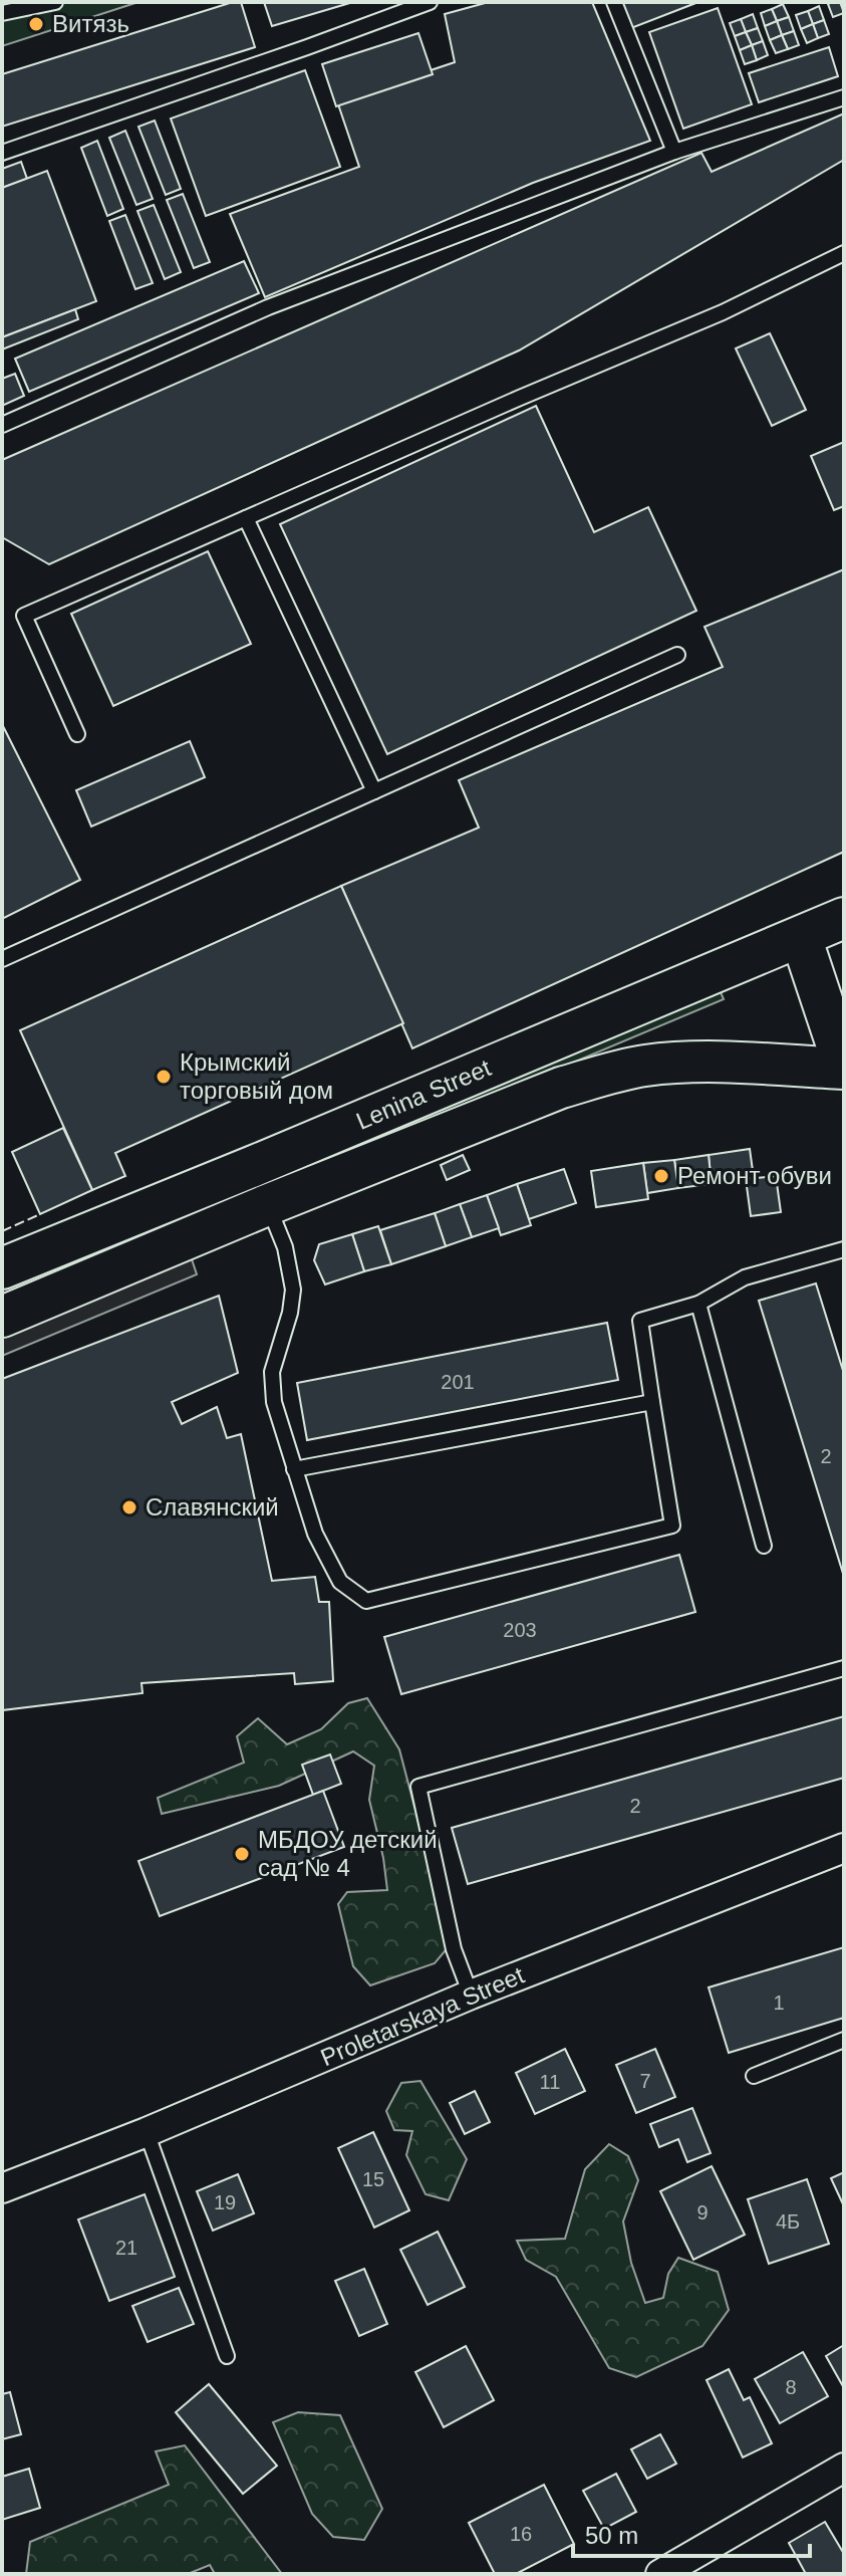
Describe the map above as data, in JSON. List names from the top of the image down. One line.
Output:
{"streets":{"main road":["Lenina Street"],"street":["Proletarskaya Street"]},"places":["Витязь","Крымский торговый дом","Ремонт обуви","Славянский","МБДОУ детский сад № 4"],"house_numbers":["201","2","203","2","1","7","11","15","19","9","4Б","21","8","16"],"scale_bar":"50 m"}
